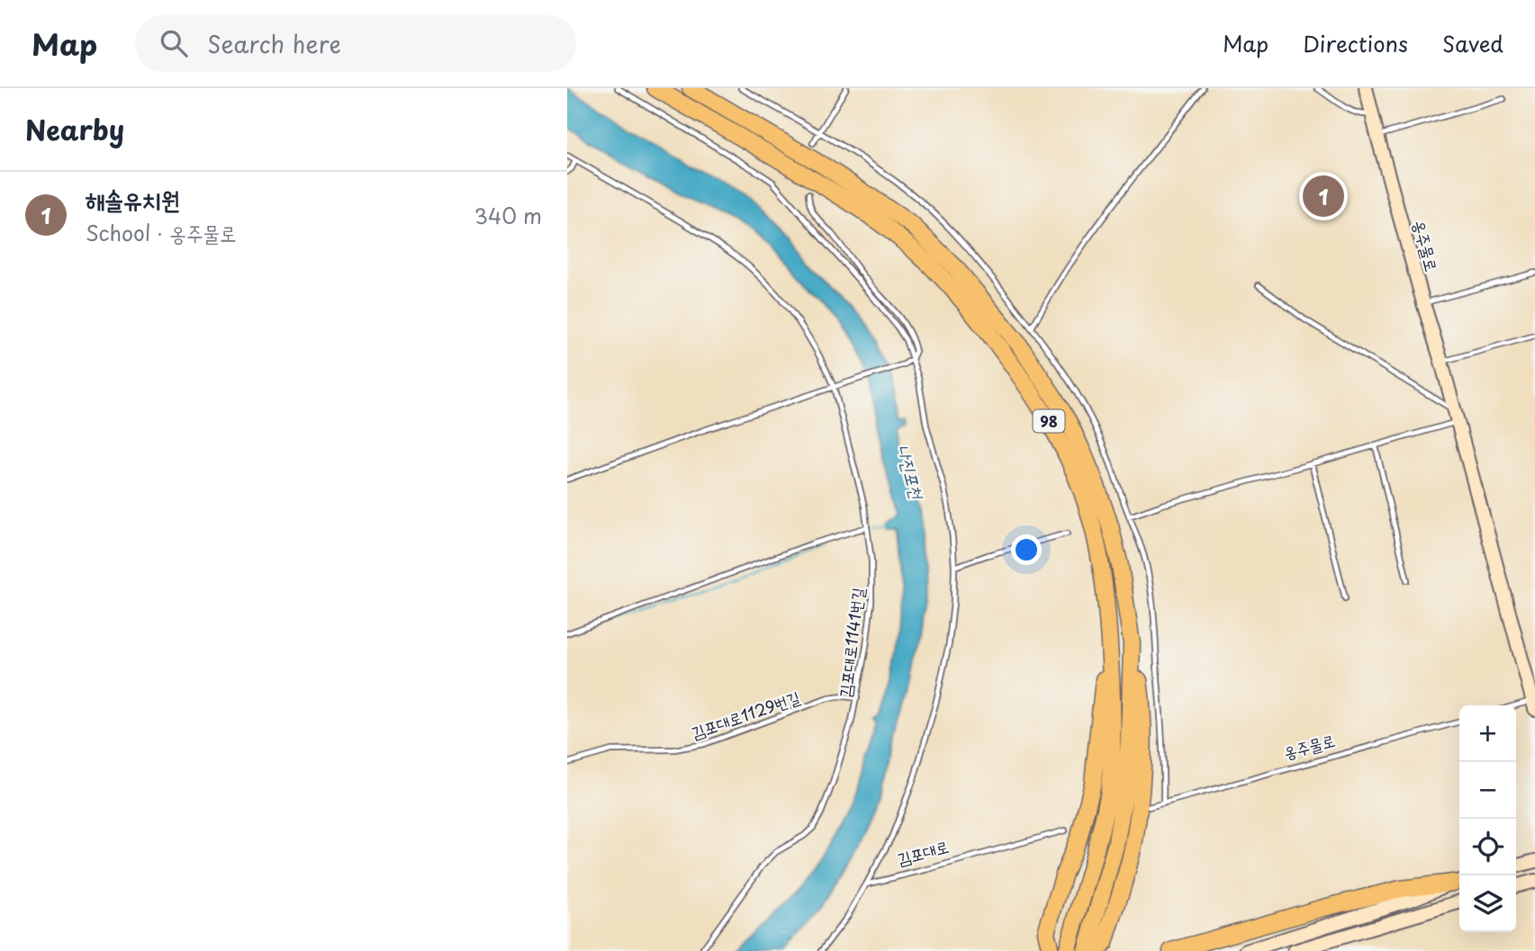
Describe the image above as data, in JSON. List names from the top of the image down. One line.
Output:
{"streets":{"highway":["98"],"street":["옹주물로"],"lane":["김포대로1141번길","김포대로1129번길","김포대로"]},"crossings":[["김포대로1141번길","김포대로1129번길"]],"water":["나진포천"],"page":{"header":"Map","search":"Search here","nav":["Map","Directions","Saved"],"heading":"Nearby","list":[{"mark":"1","name":"해솔유치원","note":"School · 옹주물로","value":"340 m"}],"pins":"1","map_buttons":["+","−"]}}
